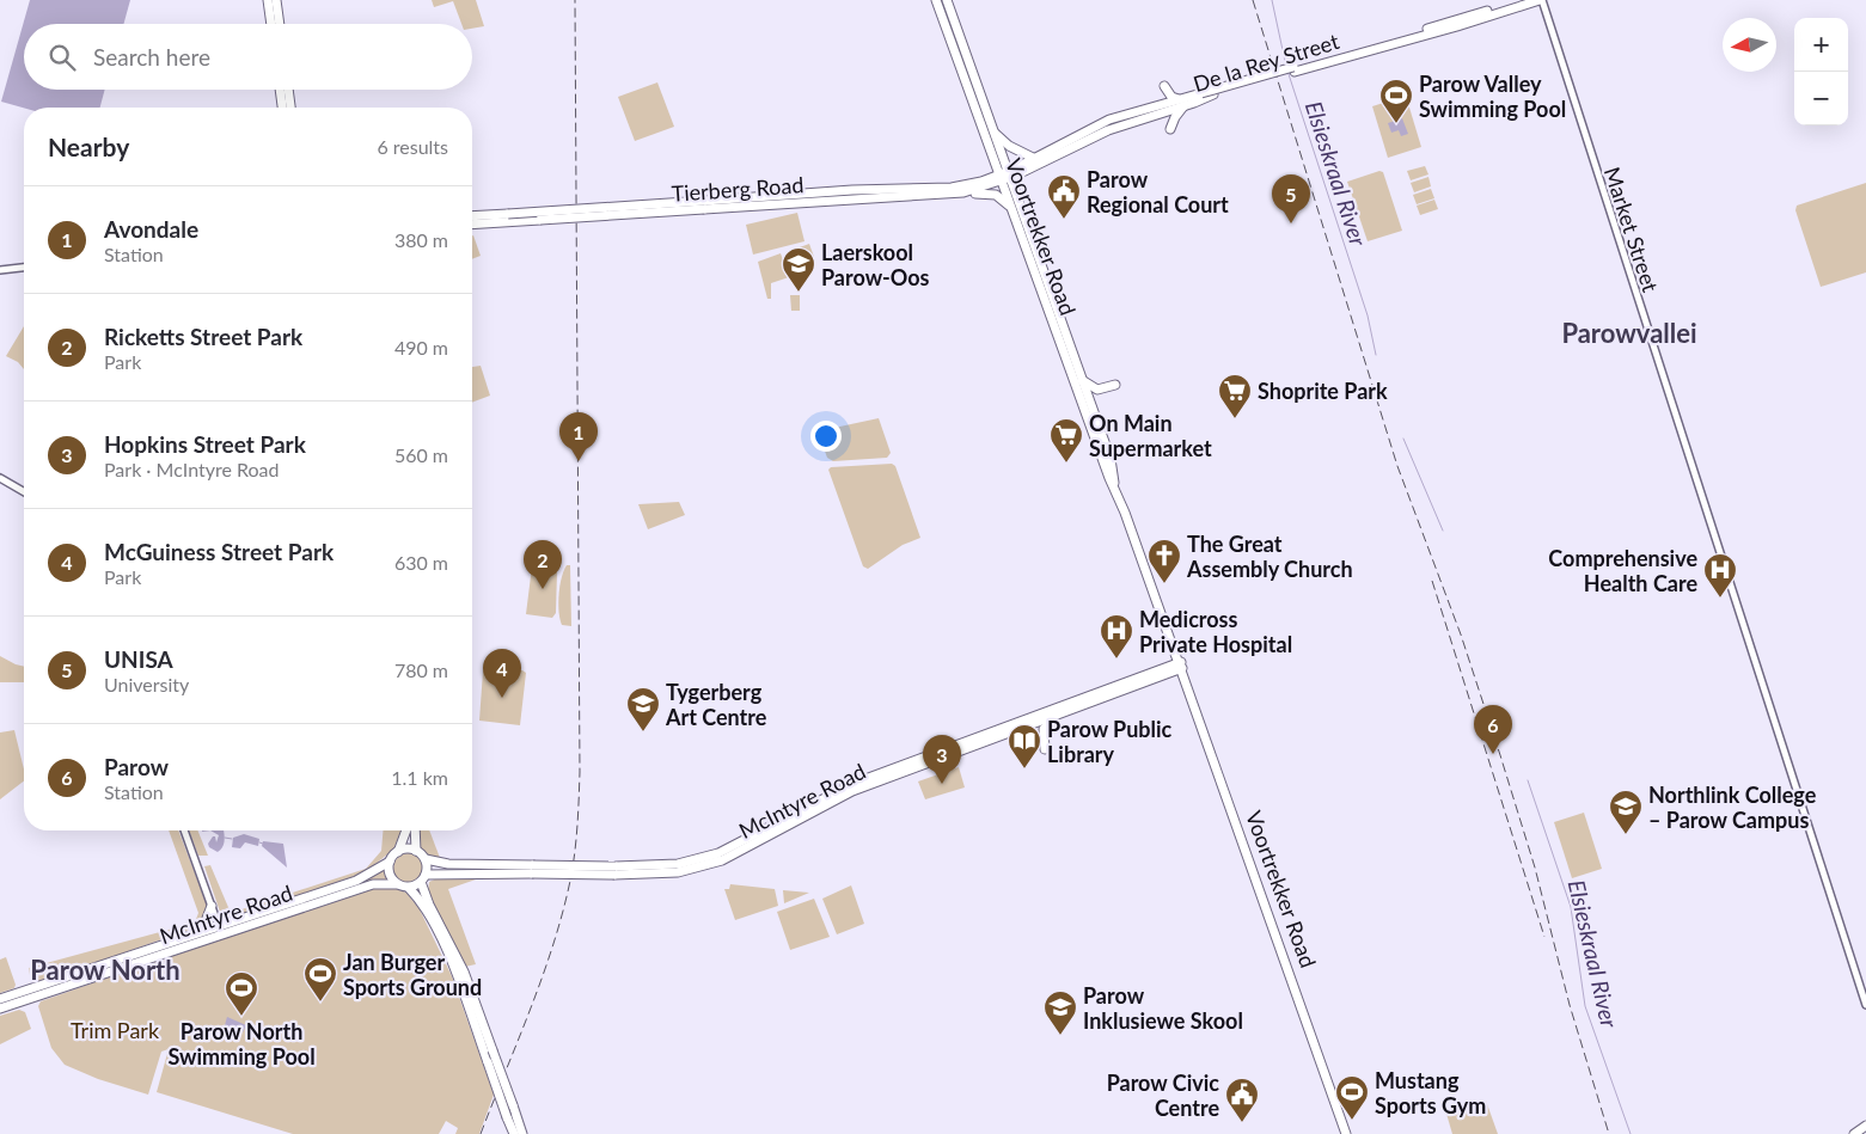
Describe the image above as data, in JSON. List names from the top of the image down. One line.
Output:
{"streets":{"main road":["De la Rey Street","Tierberg Road","Voortrekker Road","McIntyre Road"],"street":["Market Street"]},"crossings":[["De la Rey Street","Tierberg Road"],["De la Rey Street","Market Street"],["De la Rey Street","Voortrekker Road"],["Tierberg Road","Voortrekker Road"],["Voortrekker Road","McIntyre Road"]],"districts":["Parowvallei","Parow North"],"water":["Elsieskraal River"],"parks":["Trim Park"],"places":{"sports":["Parow Valley Swimming Pool","Jan Burger Sports Ground","Parow North Swimming Pool","Mustang Sports Gym"],"public building":["Parow Regional Court","Parow Civic Centre"],"school or university":["Laerskool Parow-Oos","Tygerberg Art Centre","Northlink College – Parow Campus","Parow Inklusiewe Skool"],"supermarket":["Shoprite Park","On Main Supermarket"],"church":["The Great Assembly Church"],"hospital":["Comprehensive Health Care","Medicross Private Hospital"],"library":["Parow Public Library"]},"north":"left","page":{"map_buttons":["+","−"],"search":"Search here","heading":["Nearby","6 results"],"pins":["5","1","2","4","6","3"],"list":[{"mark":"1","name":"Avondale","note":"Station","value":"380 m"},{"mark":"2","name":"Ricketts Street Park","note":"Park","value":"490 m"},{"mark":"3","name":"Hopkins Street Park","note":"Park · McIntyre Road","value":"560 m"},{"mark":"4","name":"McGuiness Street Park","note":"Park","value":"630 m"},{"mark":"5","name":"UNISA","note":"University","value":"780 m"},{"mark":"6","name":"Parow","note":"Station","value":"1.1 km"}]}}
